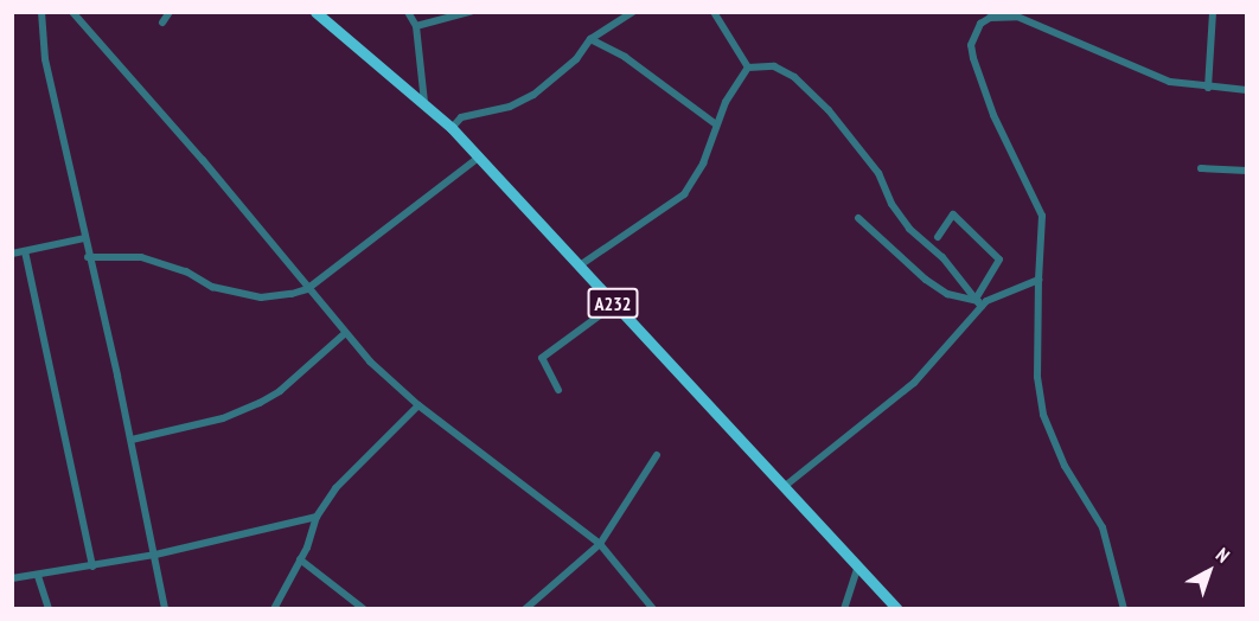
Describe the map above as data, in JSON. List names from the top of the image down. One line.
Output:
{"streets":{"main road":["A232"]},"north":"top right"}
